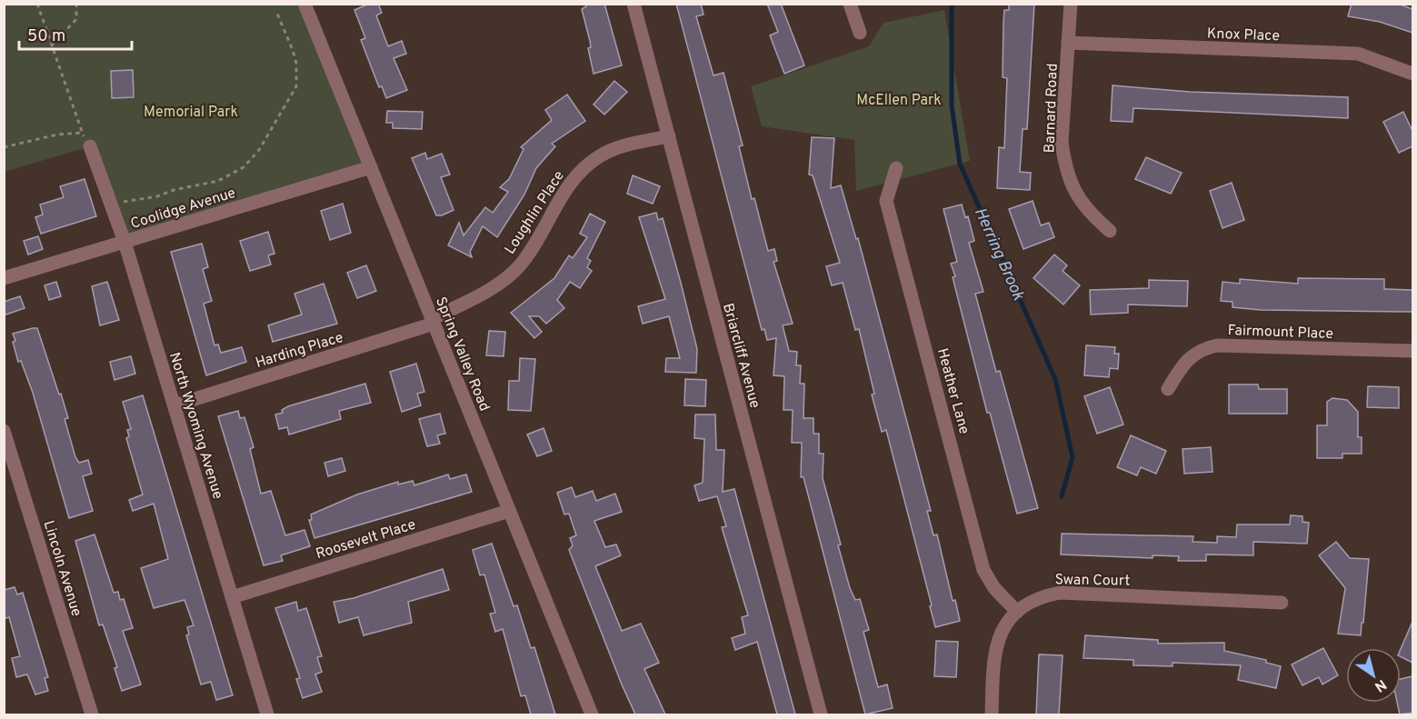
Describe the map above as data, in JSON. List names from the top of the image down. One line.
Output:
{"streets":{"street":["Knox Place","Barnard Road","Coolidge Avenue","Loughlin Place","Fairmount Place","Harding Place","Spring Valley Road","Briarcliff Avenue","Heather Lane","North Wyoming Avenue","Roosevelt Place","Lincoln Avenue","Swan Court"]},"crossings":[["Knox Place","Barnard Road"],["Coolidge Avenue","Spring Valley Road"],["Coolidge Avenue","North Wyoming Avenue"],["Loughlin Place","Harding Place"],["Loughlin Place","Spring Valley Road"],["Loughlin Place","Briarcliff Avenue"],["Harding Place","Spring Valley Road"],["Harding Place","North Wyoming Avenue"],["Spring Valley Road","Roosevelt Place"],["Heather Lane","Swan Court"],["North Wyoming Avenue","Roosevelt Place"]],"water":["Herring Brook"],"parks":["McEllen Park","Memorial Park"],"scale_bar":"50 m","north":"bottom right"}
